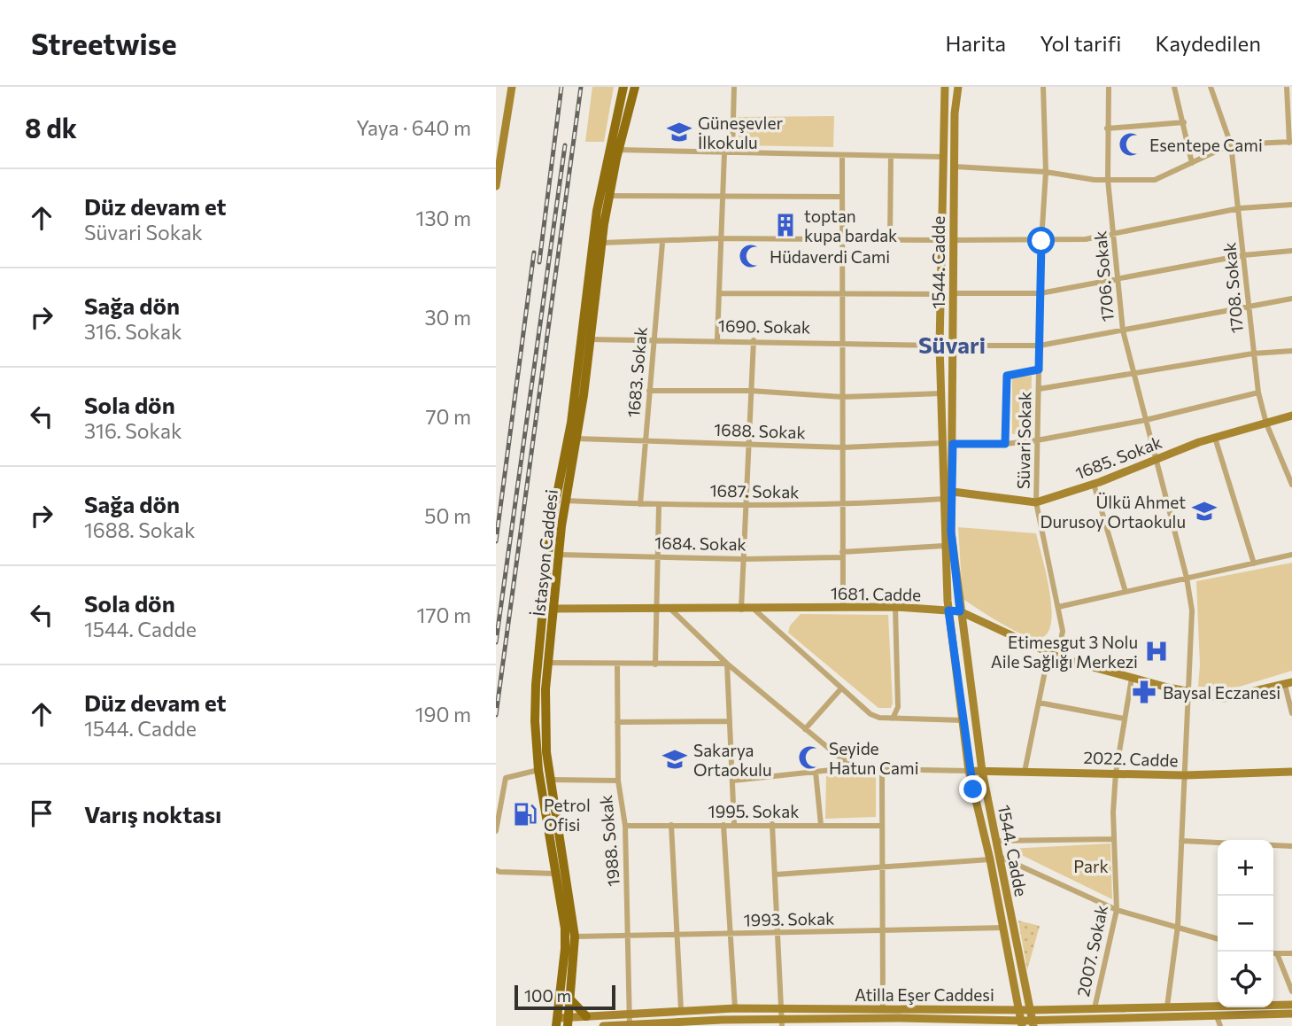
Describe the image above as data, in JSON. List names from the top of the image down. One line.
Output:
{"streets":{"main road":["1544. Cadde","1685. Sokak","İstasyon Caddesi","1681. Cadde","2022. Cadde","Atilla Eşer Caddesi"],"street":["1706. Sokak","1708. Sokak","1690. Sokak","1683. Sokak","1688. Sokak","Süvari Sokak","1687. Sokak","1684. Sokak","1995. Sokak","1988. Sokak","1993. Sokak","2007. Sokak"]},"crossings":[["1544. Cadde","1690. Sokak"],["1544. Cadde","1688. Sokak"],["1544. Cadde","1685. Sokak"],["1544. Cadde","1687. Sokak"],["1544. Cadde","1684. Sokak"],["1544. Cadde","1681. Cadde"],["1544. Cadde","2022. Cadde"],["1544. Cadde","1993. Sokak"],["1544. Cadde","Atilla Eşer Caddesi"],["1706. Sokak","1685. Sokak"],["1706. Sokak","1681. Cadde"],["1706. Sokak","2022. Cadde"],["1706. Sokak","Atilla Eşer Caddesi"],["1708. Sokak","1685. Sokak"],["1690. Sokak","1683. Sokak"],["1690. Sokak","İstasyon Caddesi"],["1683. Sokak","1688. Sokak"],["1683. Sokak","1687. Sokak"],["1688. Sokak","İstasyon Caddesi"],["Süvari Sokak","1685. Sokak"],["Süvari Sokak","1681. Cadde"],["1687. Sokak","İstasyon Caddesi"],["1684. Sokak","İstasyon Caddesi"],["İstasyon Caddesi","1681. Cadde"],["İstasyon Caddesi","1993. Sokak"],["İstasyon Caddesi","Atilla Eşer Caddesi"],["1681. Cadde","2007. Sokak"],["2022. Cadde","2007. Sokak"],["1995. Sokak","1988. Sokak"],["1988. Sokak","1993. Sokak"],["1988. Sokak","Atilla Eşer Caddesi"],["2007. Sokak","Atilla Eşer Caddesi"]],"districts":["Süvari"],"parks":["Park"],"places":{"school or university":["Güneşevler İlkokulu","Ülkü Ahmet Durusoy Ortaokulu","Sakarya Ortaokulu"],"mosque":["Esentepe Cami","Hüdaverdi Cami","Seyide Hatun Cami"],"building":["toptan kupa bardak"],"hospital":["Etimesgut 3 Nolu Aile Sağlığı Merkezi"],"pharmacy":["Baysal Eczanesi"],"fuel station":["Petrol Ofisi"]},"scale_bar":"100 m","page":{"header":"Streetwise","nav":["Harita","Yol tarifi","Kaydedilen"],"heading":["8 dk","Yaya · 640 m"],"list":[["Düz devam et","Süvari Sokak","130 m"],["Sağa dön","316. Sokak","30 m"],["Sola dön","316. Sokak","70 m"],["Sağa dön","1688. Sokak","50 m"],["Sola dön","1544. Cadde","170 m"],["Düz devam et","1544. Cadde","190 m"],"Varış noktası"],"map_buttons":["+","−"],"scale":"100 m"}}
